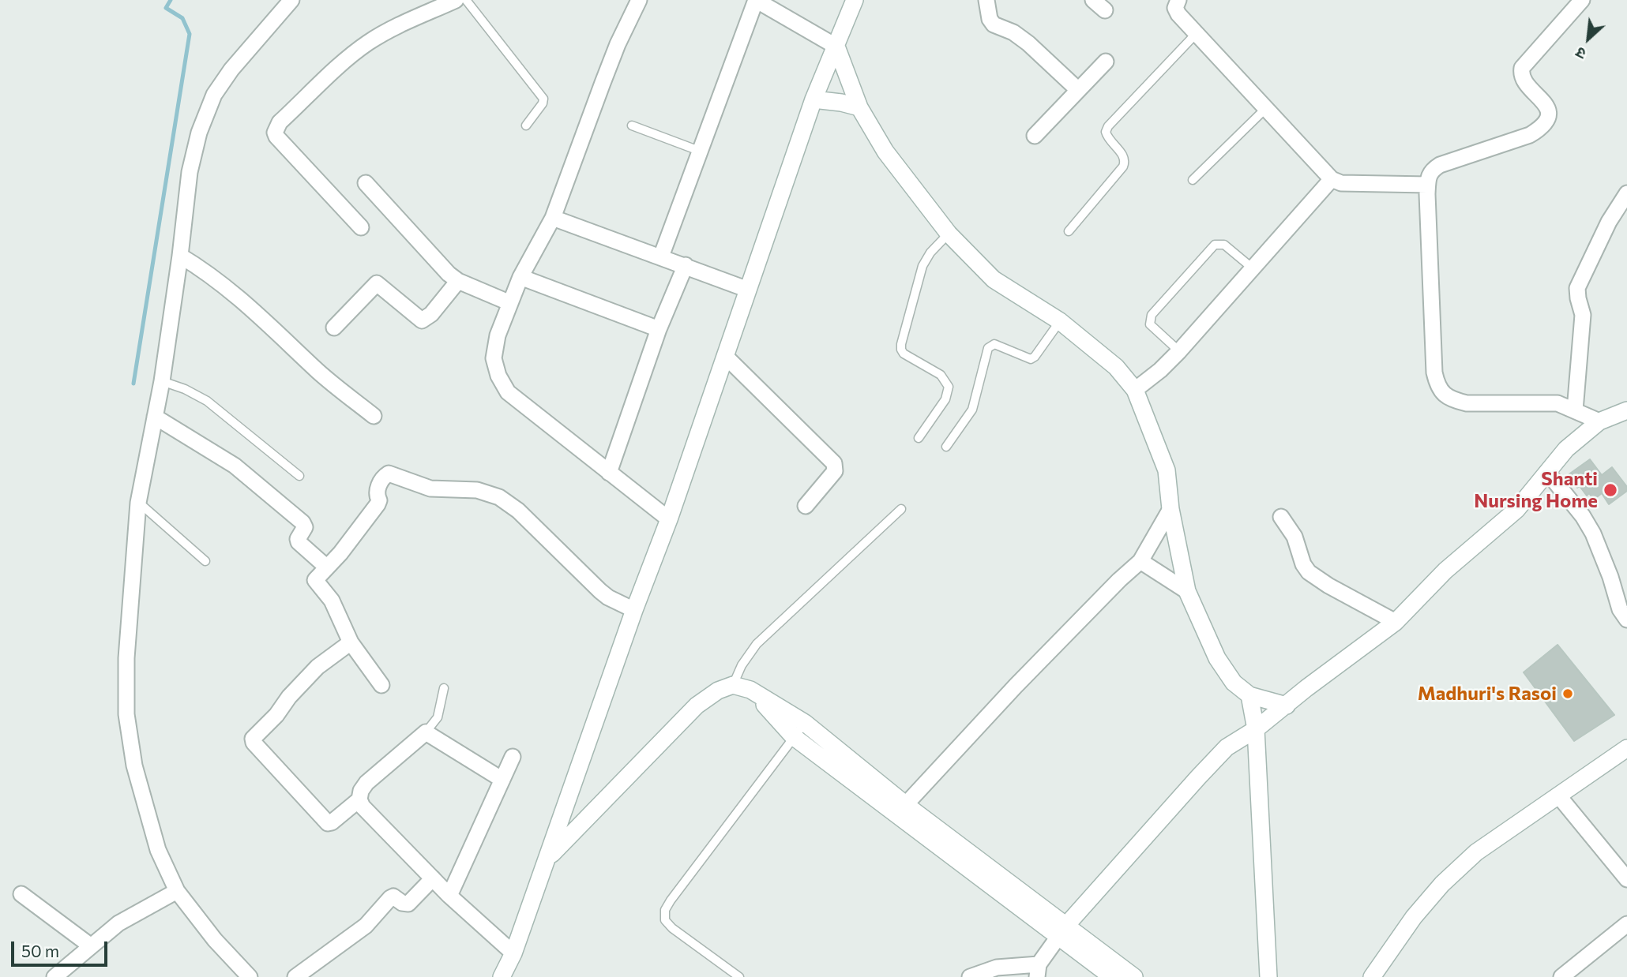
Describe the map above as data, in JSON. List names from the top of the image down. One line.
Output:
{"places":["Shanti Nursing Home","Madhuri's Rasoi"],"scale_bar":"50 m","north":"bottom left"}
